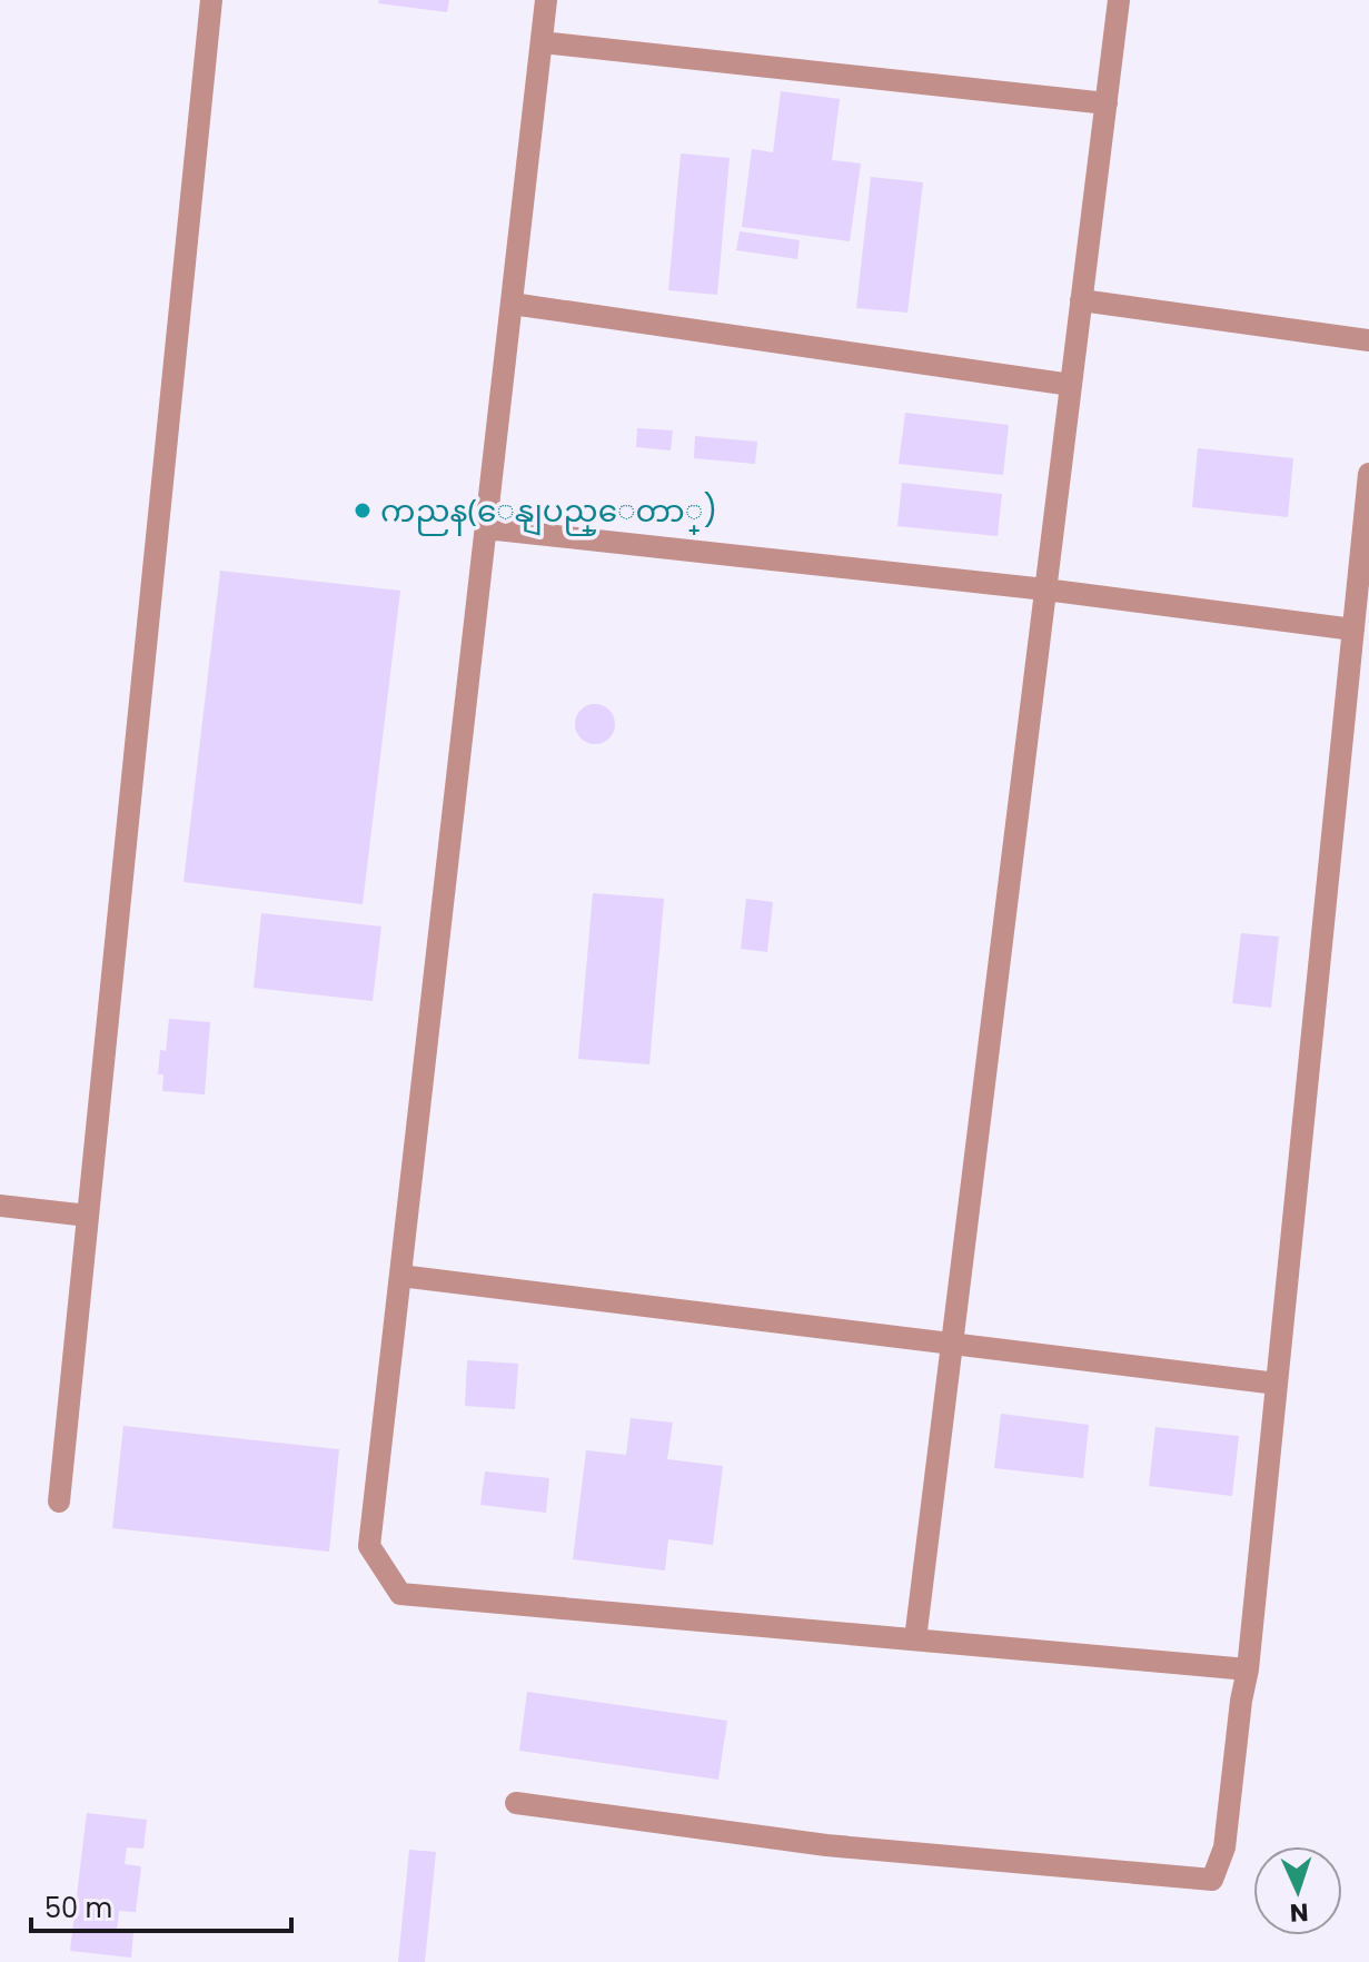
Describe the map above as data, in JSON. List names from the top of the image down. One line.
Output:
{"places":["ကညန(ေနျပည္ေတာ္)"],"scale_bar":"50 m","north":"bottom"}
